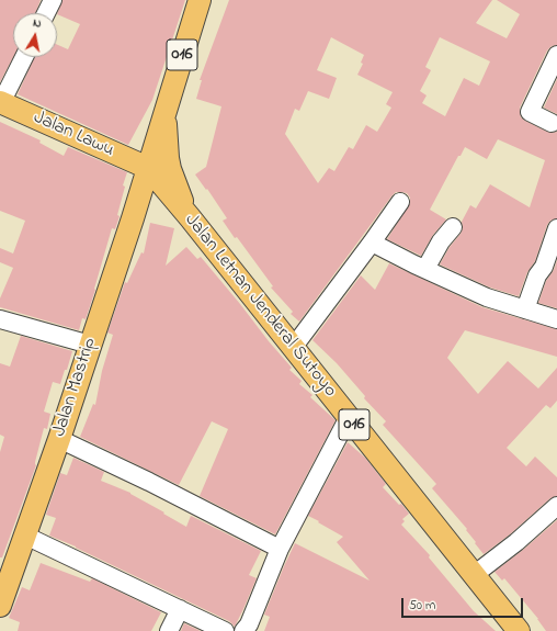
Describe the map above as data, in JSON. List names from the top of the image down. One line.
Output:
{"streets":{"main road":["016","Jalan Lawu","Jalan Letnan Jenderal Sutoyo","Jalan Mastrip"]},"crossings":[["016","Jalan Lawu"],["016","Jalan Letnan Jenderal Sutoyo"],["016","Jalan Mastrip"],["Jalan Lawu","Jalan Letnan Jenderal Sutoyo"],["Jalan Lawu","Jalan Mastrip"],["Jalan Letnan Jenderal Sutoyo","Jalan Mastrip"]],"scale_bar":"50 m","north":"top"}
